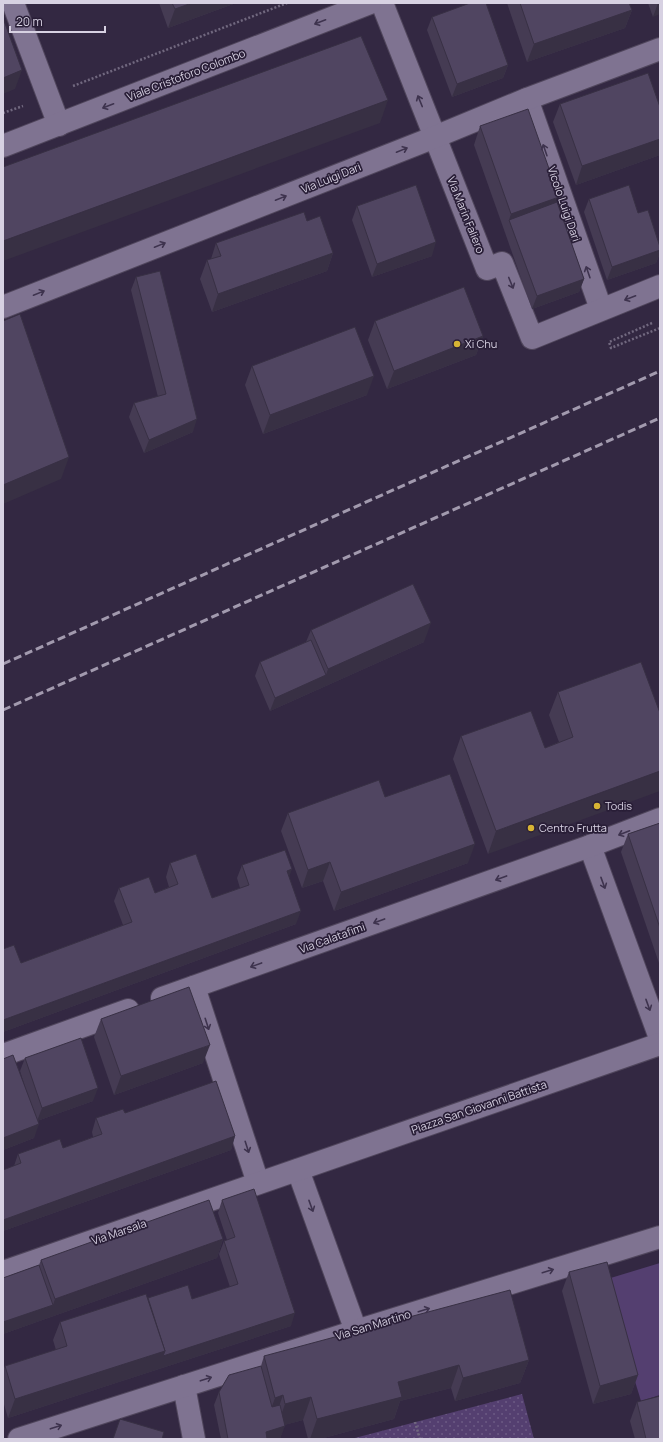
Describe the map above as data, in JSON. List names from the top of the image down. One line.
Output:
{"streets":{"street":["Viale Cristoforo Colombo","Via Luigi Dari","Vicolo Luigi Dari","Via Marin Faliero","Via Calatafimi","Piazza San Giovanni Battista","Via Marsala","Via San Martino"]},"crossings":[["Via Luigi Dari","Vicolo Luigi Dari"],["Via Luigi Dari","Via Marin Faliero"],["Vicolo Luigi Dari","Via Marin Faliero"],["Piazza San Giovanni Battista","Via Marsala"]],"one_way":["Viale Cristoforo Colombo","Via Luigi Dari","Vicolo Luigi Dari","Via Calatafimi","Via San Martino"],"places":["Xi Chu","Todis","Centro Frutta"],"scale_bar":"20 m"}
